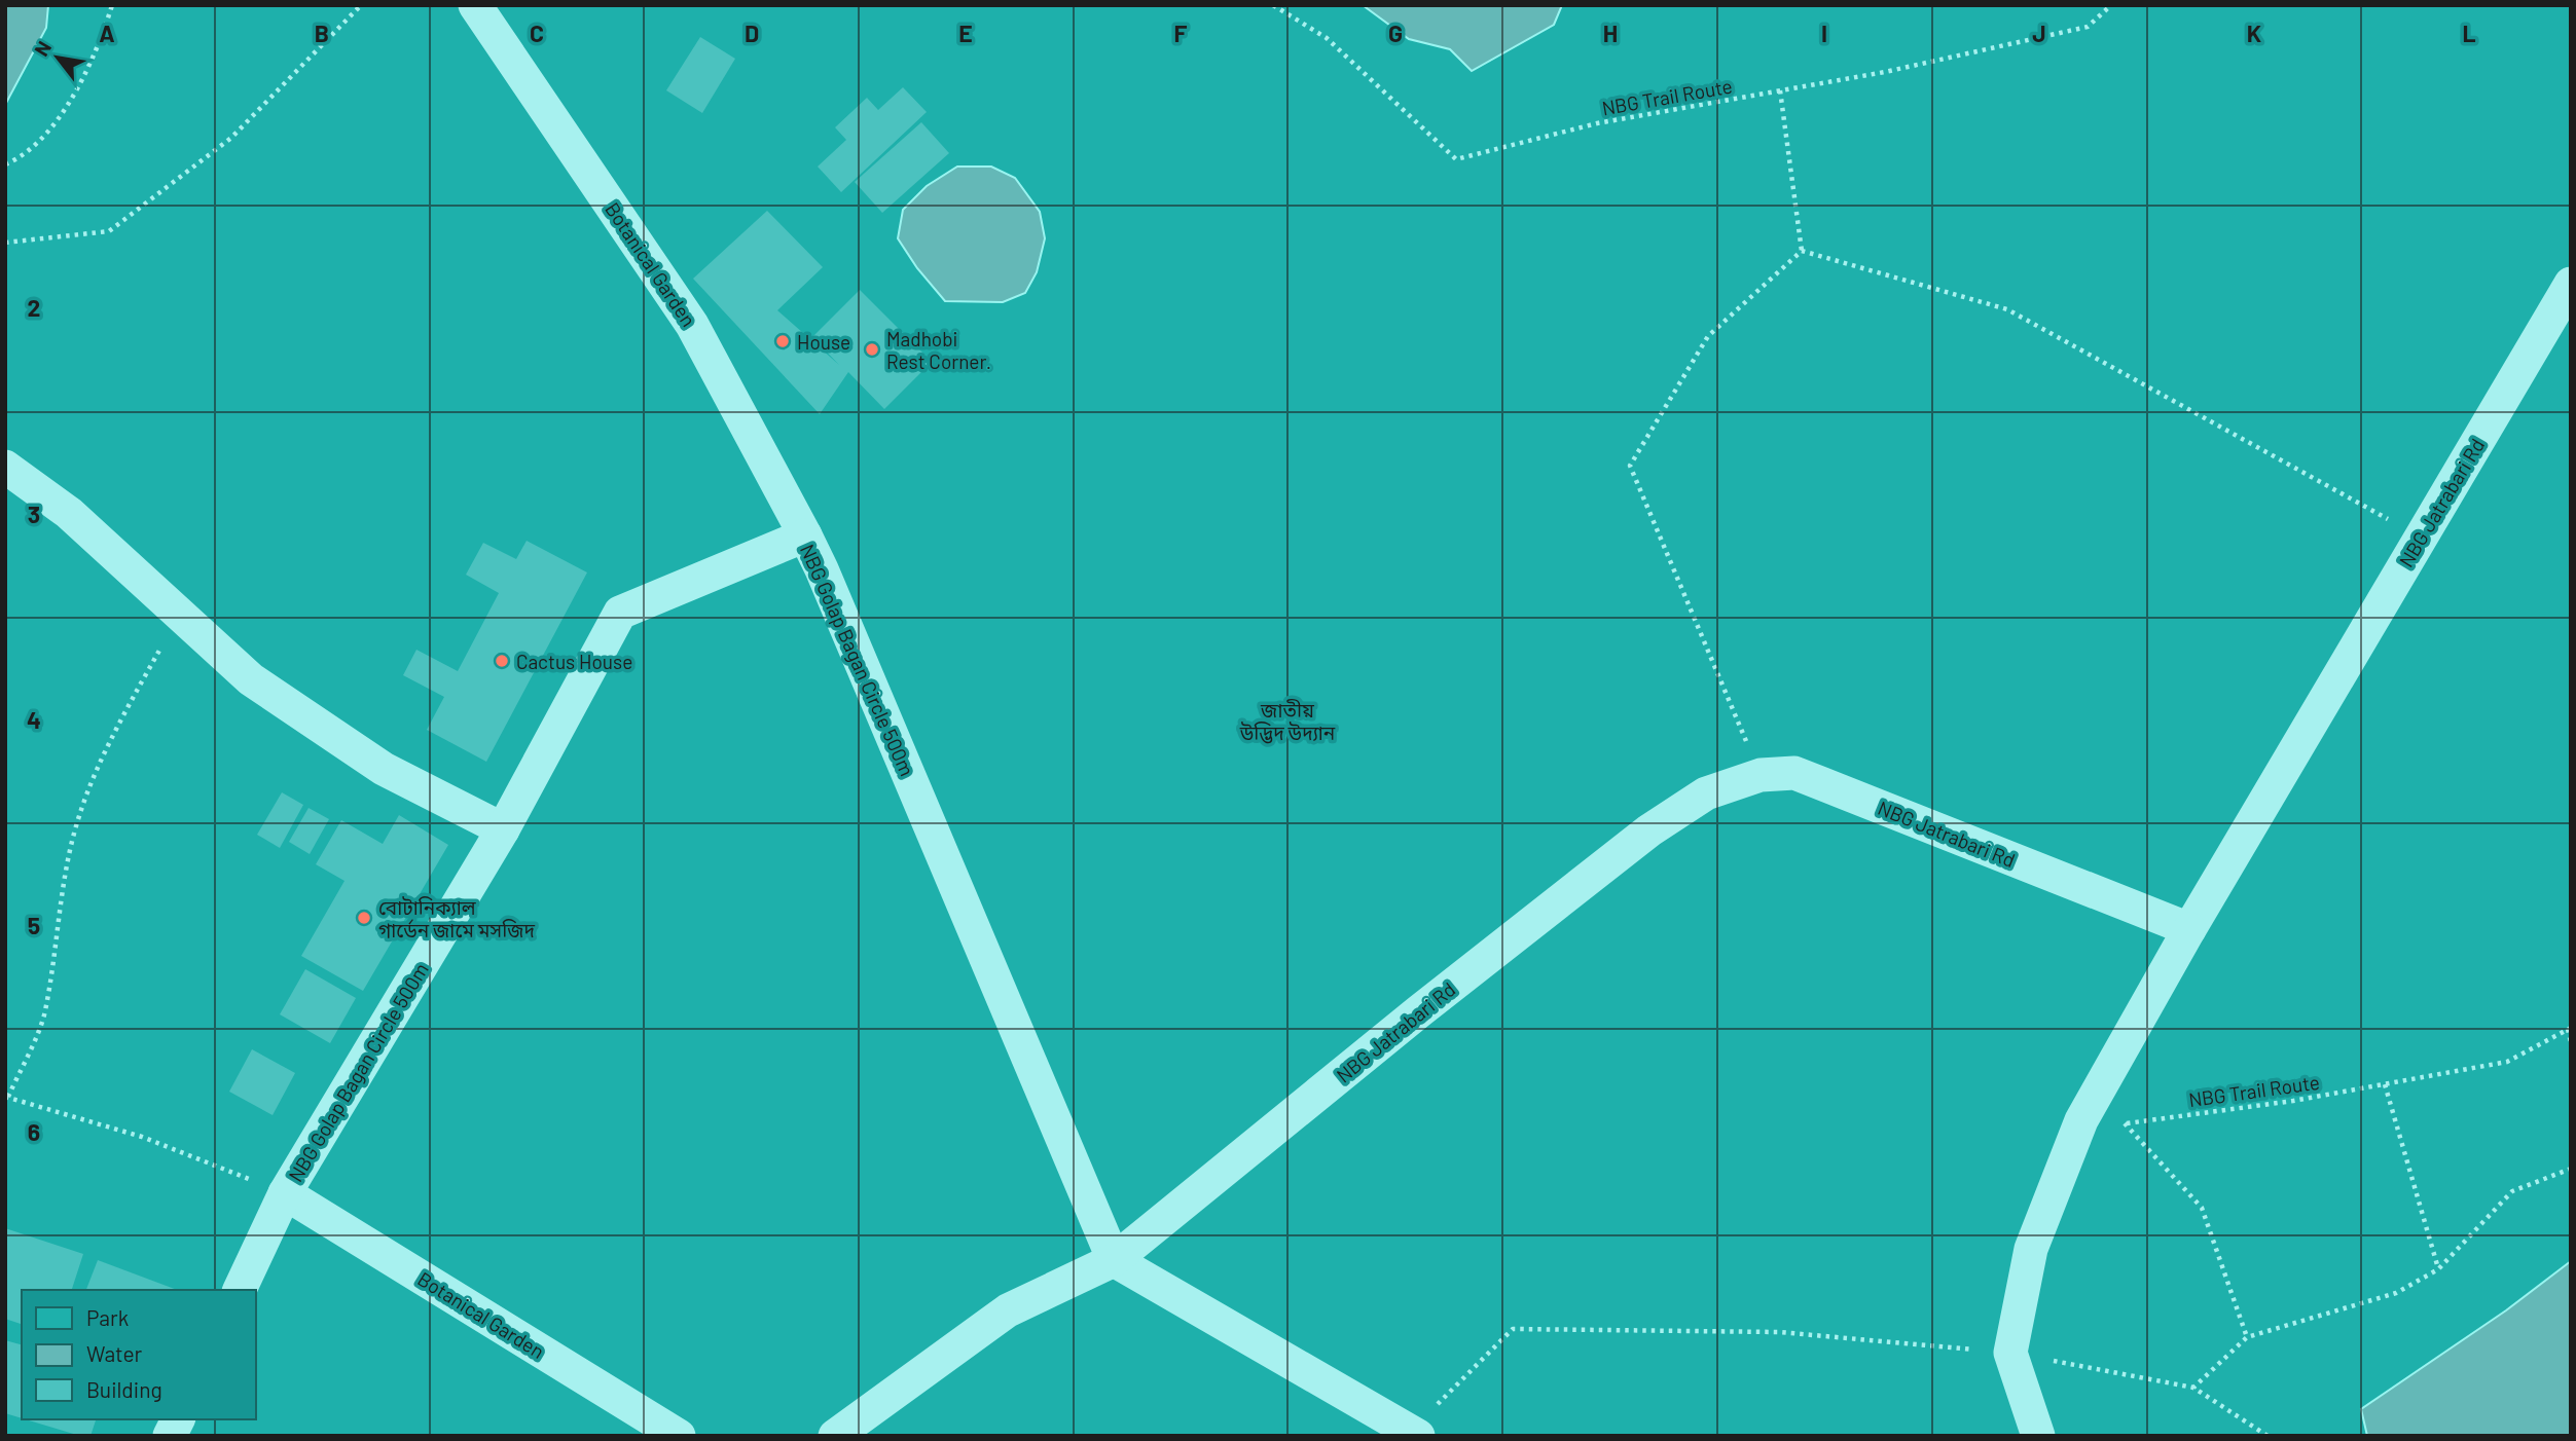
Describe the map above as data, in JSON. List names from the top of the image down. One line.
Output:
{"streets":{"street":["Botanical Garden","NBG Jatrabari Rd","NBG Golap Bagan Circle 500m"],"path":["NBG Trail Route"]},"crossings":[["Botanical Garden","NBG Golap Bagan Circle 500m"],["NBG Jatrabari Rd","NBG Golap Bagan Circle 500m"]],"parks":["জাতীয় উদ্ভিদ উদ্যান"],"places":["House","Madhobi Rest Corner.","Cactus House","বোটানিক্যাল গার্ডেন জামে মসজিদ"],"legend":["Park","Water","Building"],"north":"top left","grid":{"columns":["A","B","C","D","E","F","G","H","I","J","K","L"],"rows":["2","3","4","5","6"]}}
